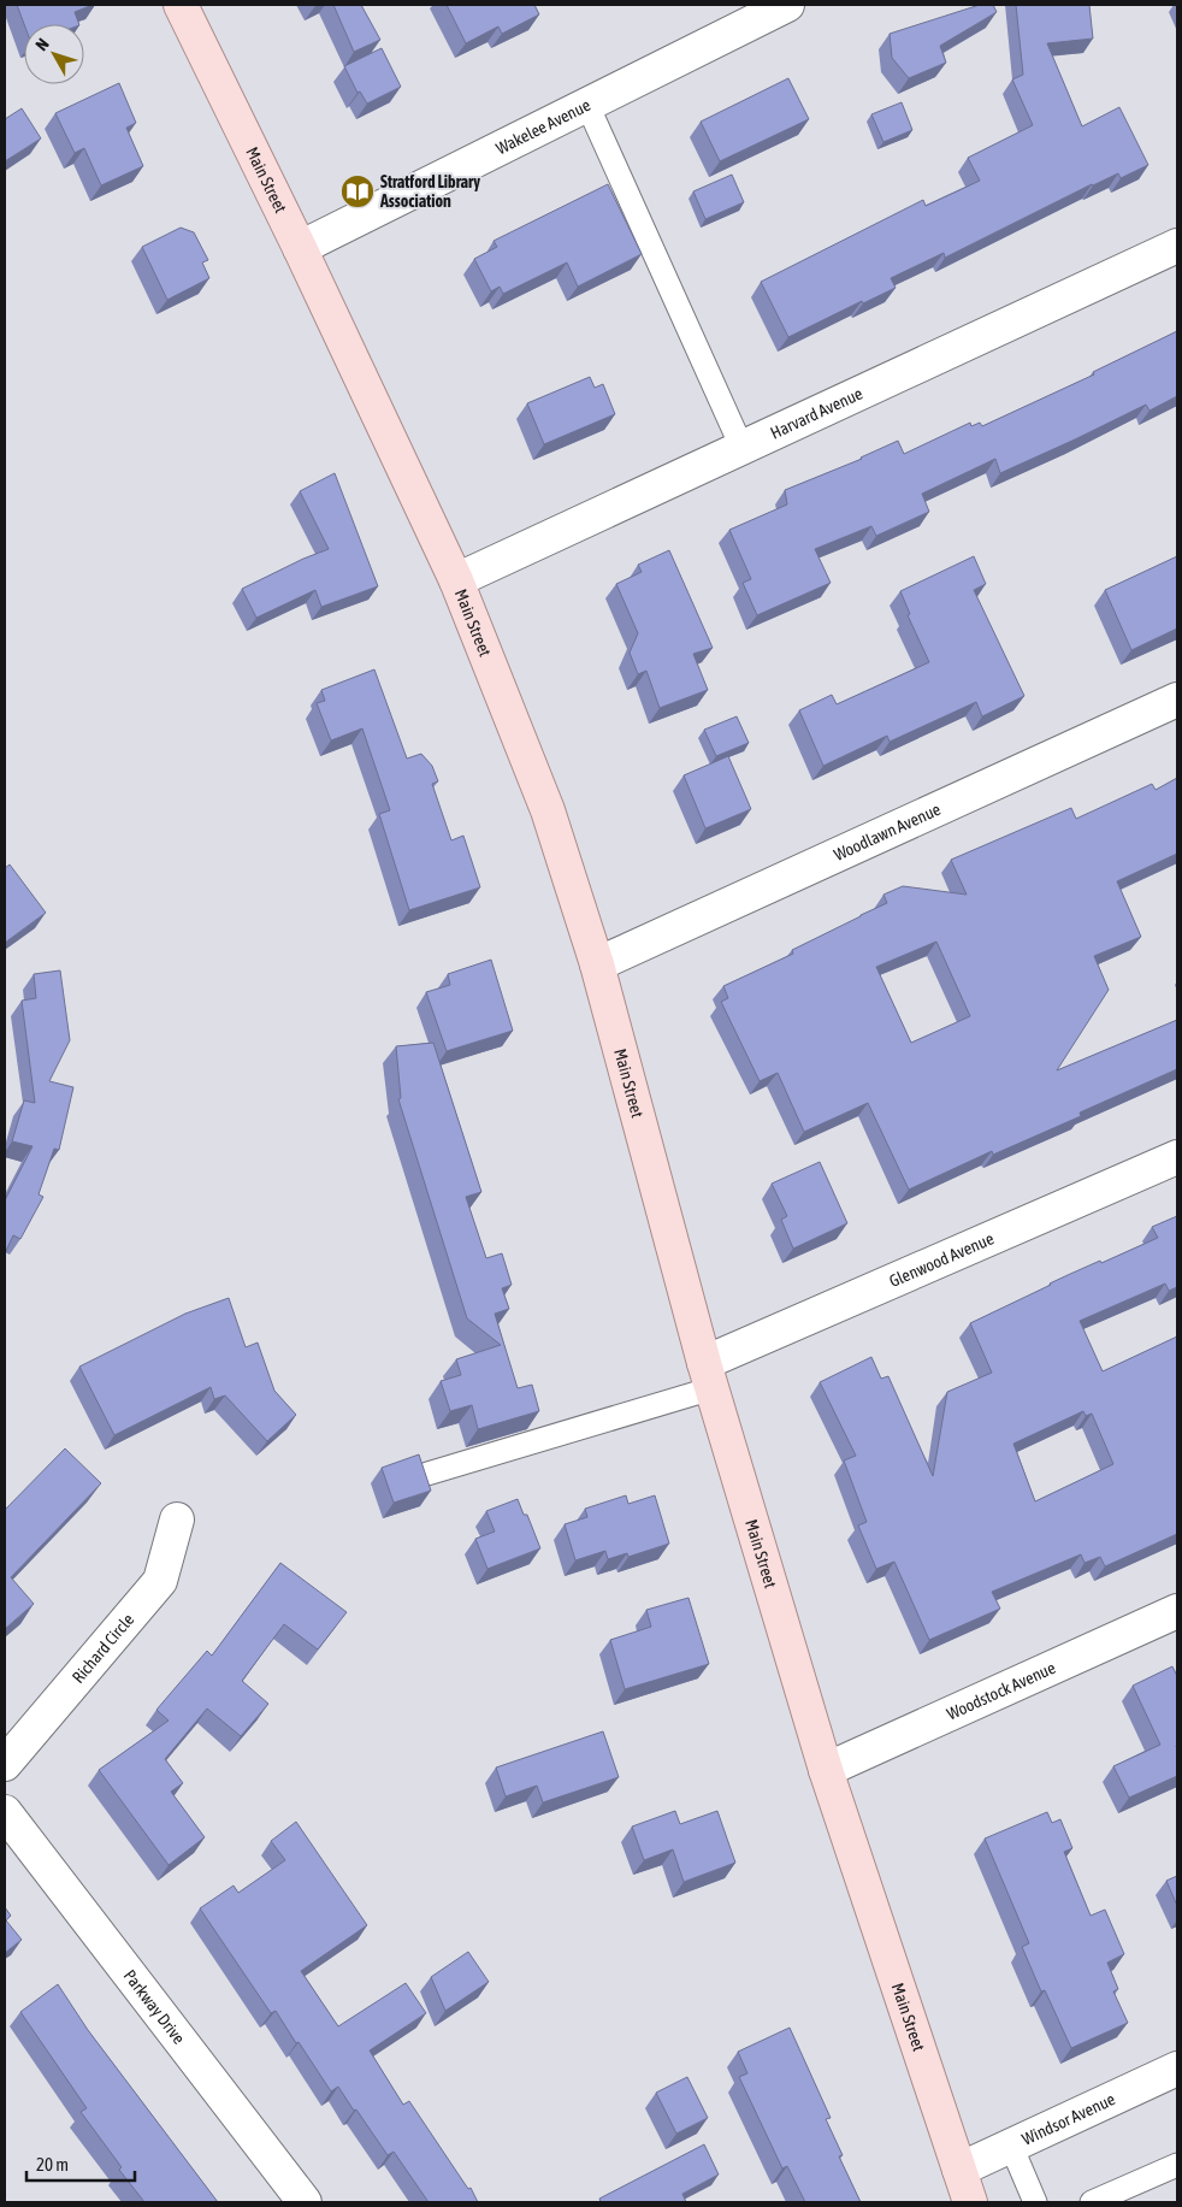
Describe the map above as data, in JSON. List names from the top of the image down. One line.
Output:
{"streets":{"main road":["Main Street"],"street":["Wakelee Avenue","Harvard Avenue","Woodlawn Avenue","Glenwood Avenue","Richard Circle","Woodstock Avenue","Parkway Drive","Windsor Avenue"]},"crossings":[["Wakelee Avenue","Main Street"],["Main Street","Harvard Avenue"],["Main Street","Woodlawn Avenue"],["Main Street","Glenwood Avenue"],["Main Street","Woodstock Avenue"],["Main Street","Windsor Avenue"]],"places":{"library":["Stratford Library Association"]},"scale_bar":"20 m","north":"top left"}
